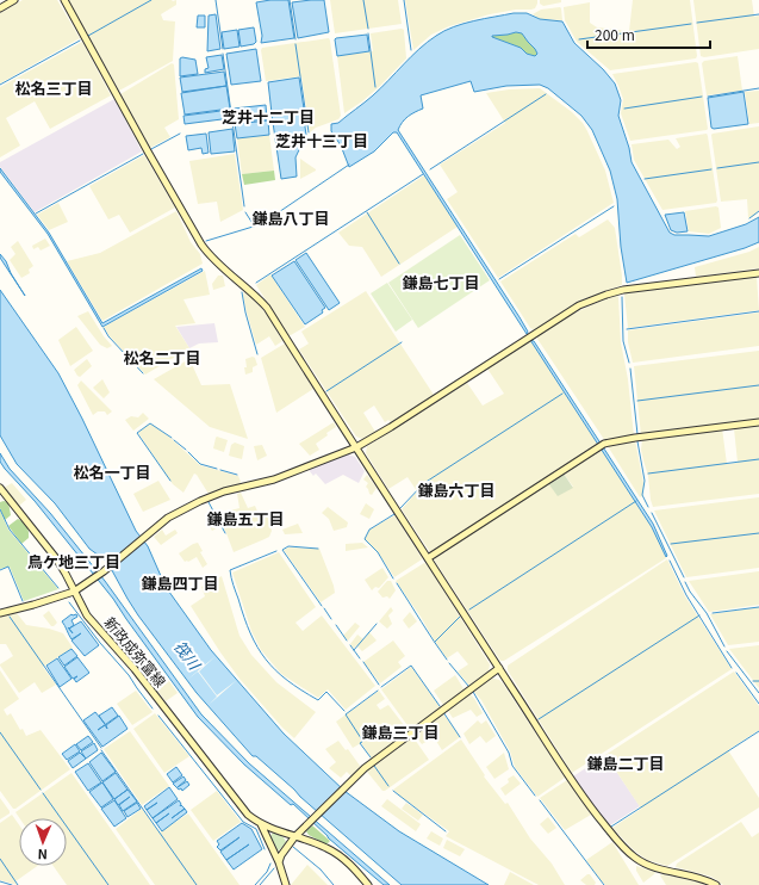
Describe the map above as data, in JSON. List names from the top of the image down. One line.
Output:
{"streets":{"street":["新政成弥富線"]},"districts":["松名三丁目","芝井十二丁目","芝井十三丁目","鎌島八丁目","鎌島七丁目","松名二丁目","松名一丁目","鎌島六丁目","鎌島五丁目","鳥ケ地三丁目","鎌島四丁目","鎌島三丁目","鎌島二丁目"],"water":["筏川"],"scale_bar":"200 m","north":"bottom"}
